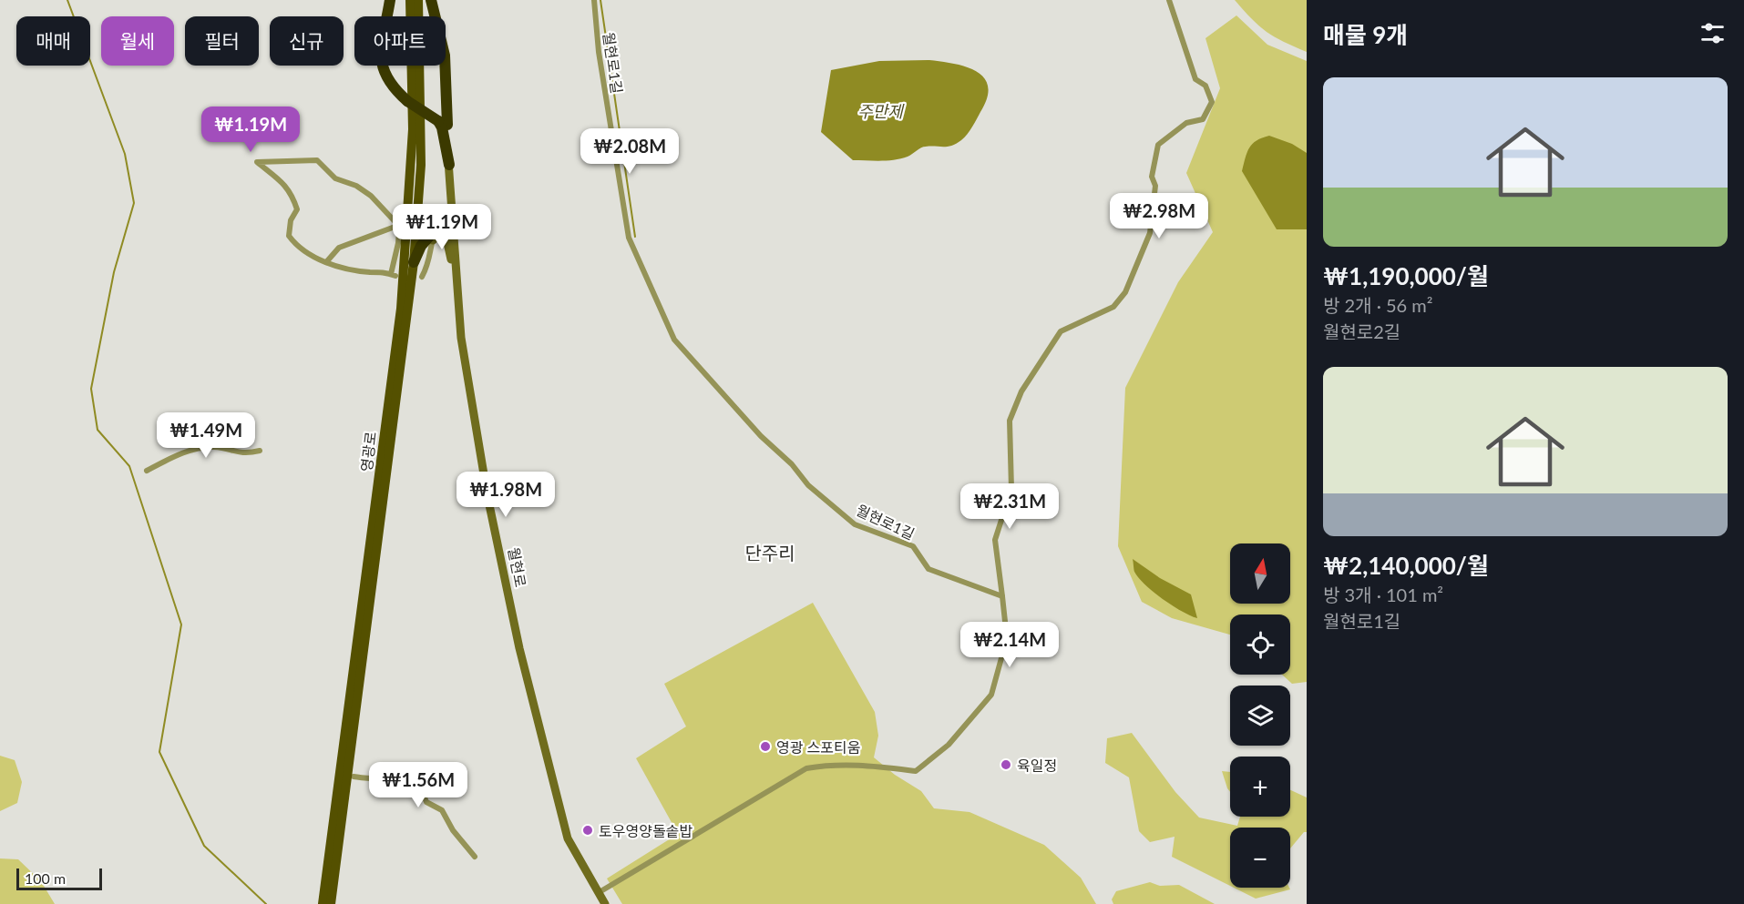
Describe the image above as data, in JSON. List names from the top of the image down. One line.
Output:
{"streets":{"main road":["영광로"],"street":["월현로1길","월현로"]},"districts":["단주리"],"water":["주만제"],"places":["영광 스포티움","육일정","토우영양돌솥밥"],"scale_bar":"100 m","north":"top","page":{"heading":"매물 9개","chip":["매매","월세","필터","신규","아파트"],"list":[{"name":"₩1,190,000/월","note":"방 2개 · 56 m² · 월현로2길"},{"name":"₩2,140,000/월","note":"방 3개 · 101 m² · 월현로1길"}],"price":["₩1.19M","₩2.08M","₩2.98M","₩1.19M","₩1.49M","₩1.98M","₩2.31M","₩2.14M","₩1.56M"],"map_buttons":["+","−"],"scale":"100 m"}}
